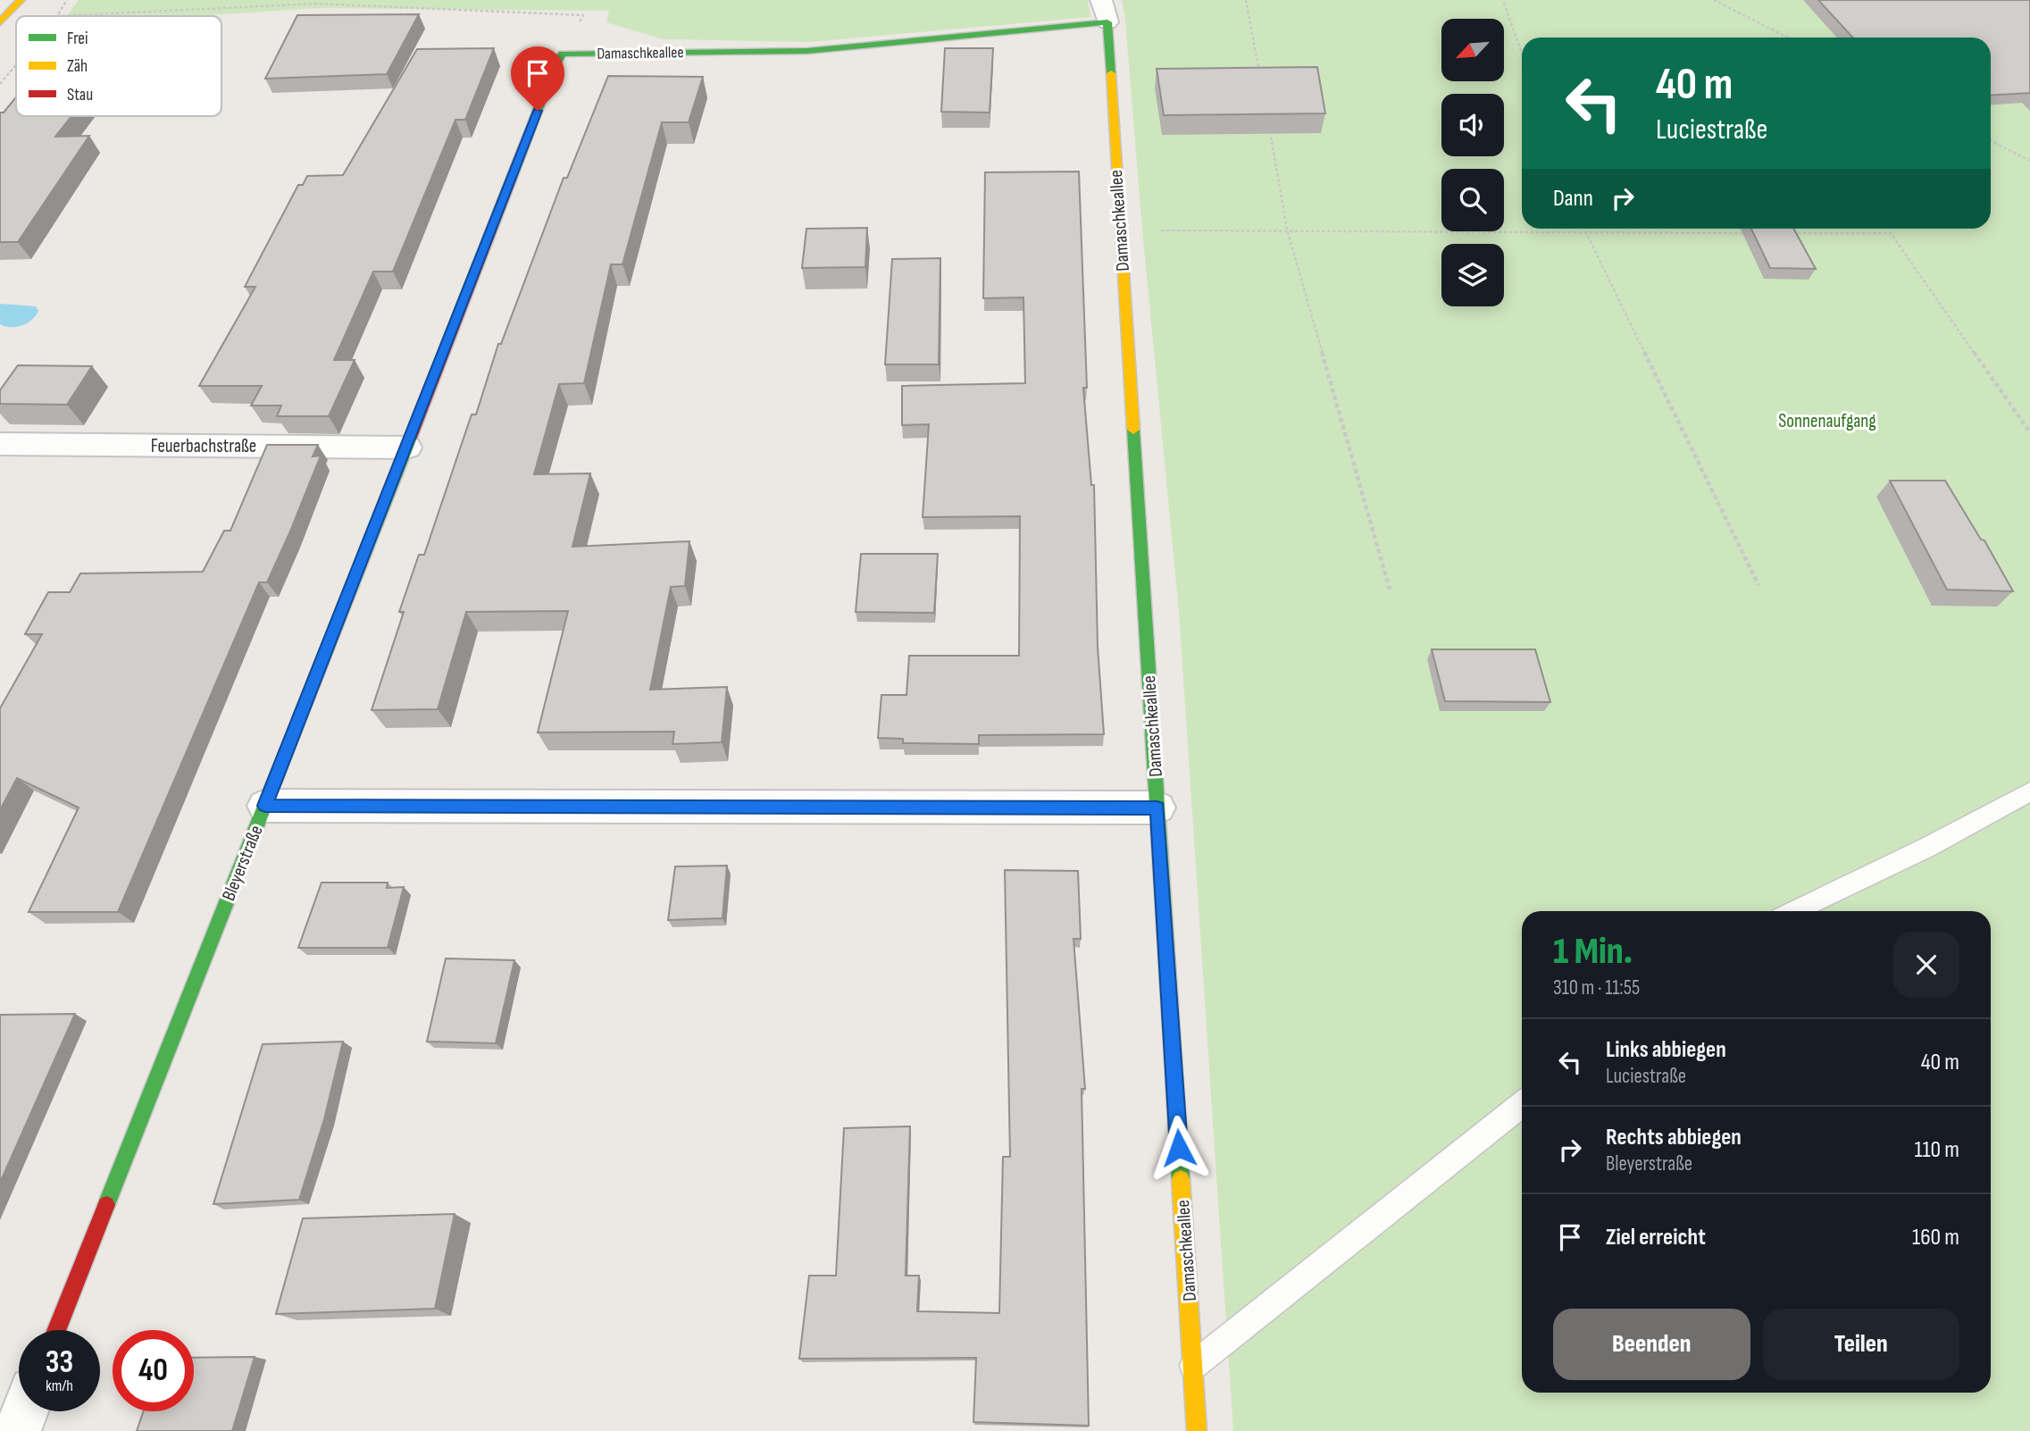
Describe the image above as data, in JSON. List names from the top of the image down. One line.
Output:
{"streets":{"street":["Damaschkeallee","Feuerbachstraße","Bleyerstraße"]},"crossings":[["Damaschkeallee","Bleyerstraße"],["Feuerbachstraße","Bleyerstraße"]],"parks":["Sonnenaufgang"],"legend":["Frei","Zäh","Stau"],"north":"bottom left","page":{"turn":["40 m","Luciestraße"],"then":"Dann","heading":["1 Min.","310 m · 11:55"],"list":[{"name":"Links abbiegen","note":"Luciestraße","value":"40 m"},{"name":"Rechts abbiegen","note":"Bleyerstraße","value":"110 m"},{"name":"Ziel erreicht","value":"160 m"}],"buttons":["Beenden","Teilen"],"speed":"33 km/h","limit":"40"}}
